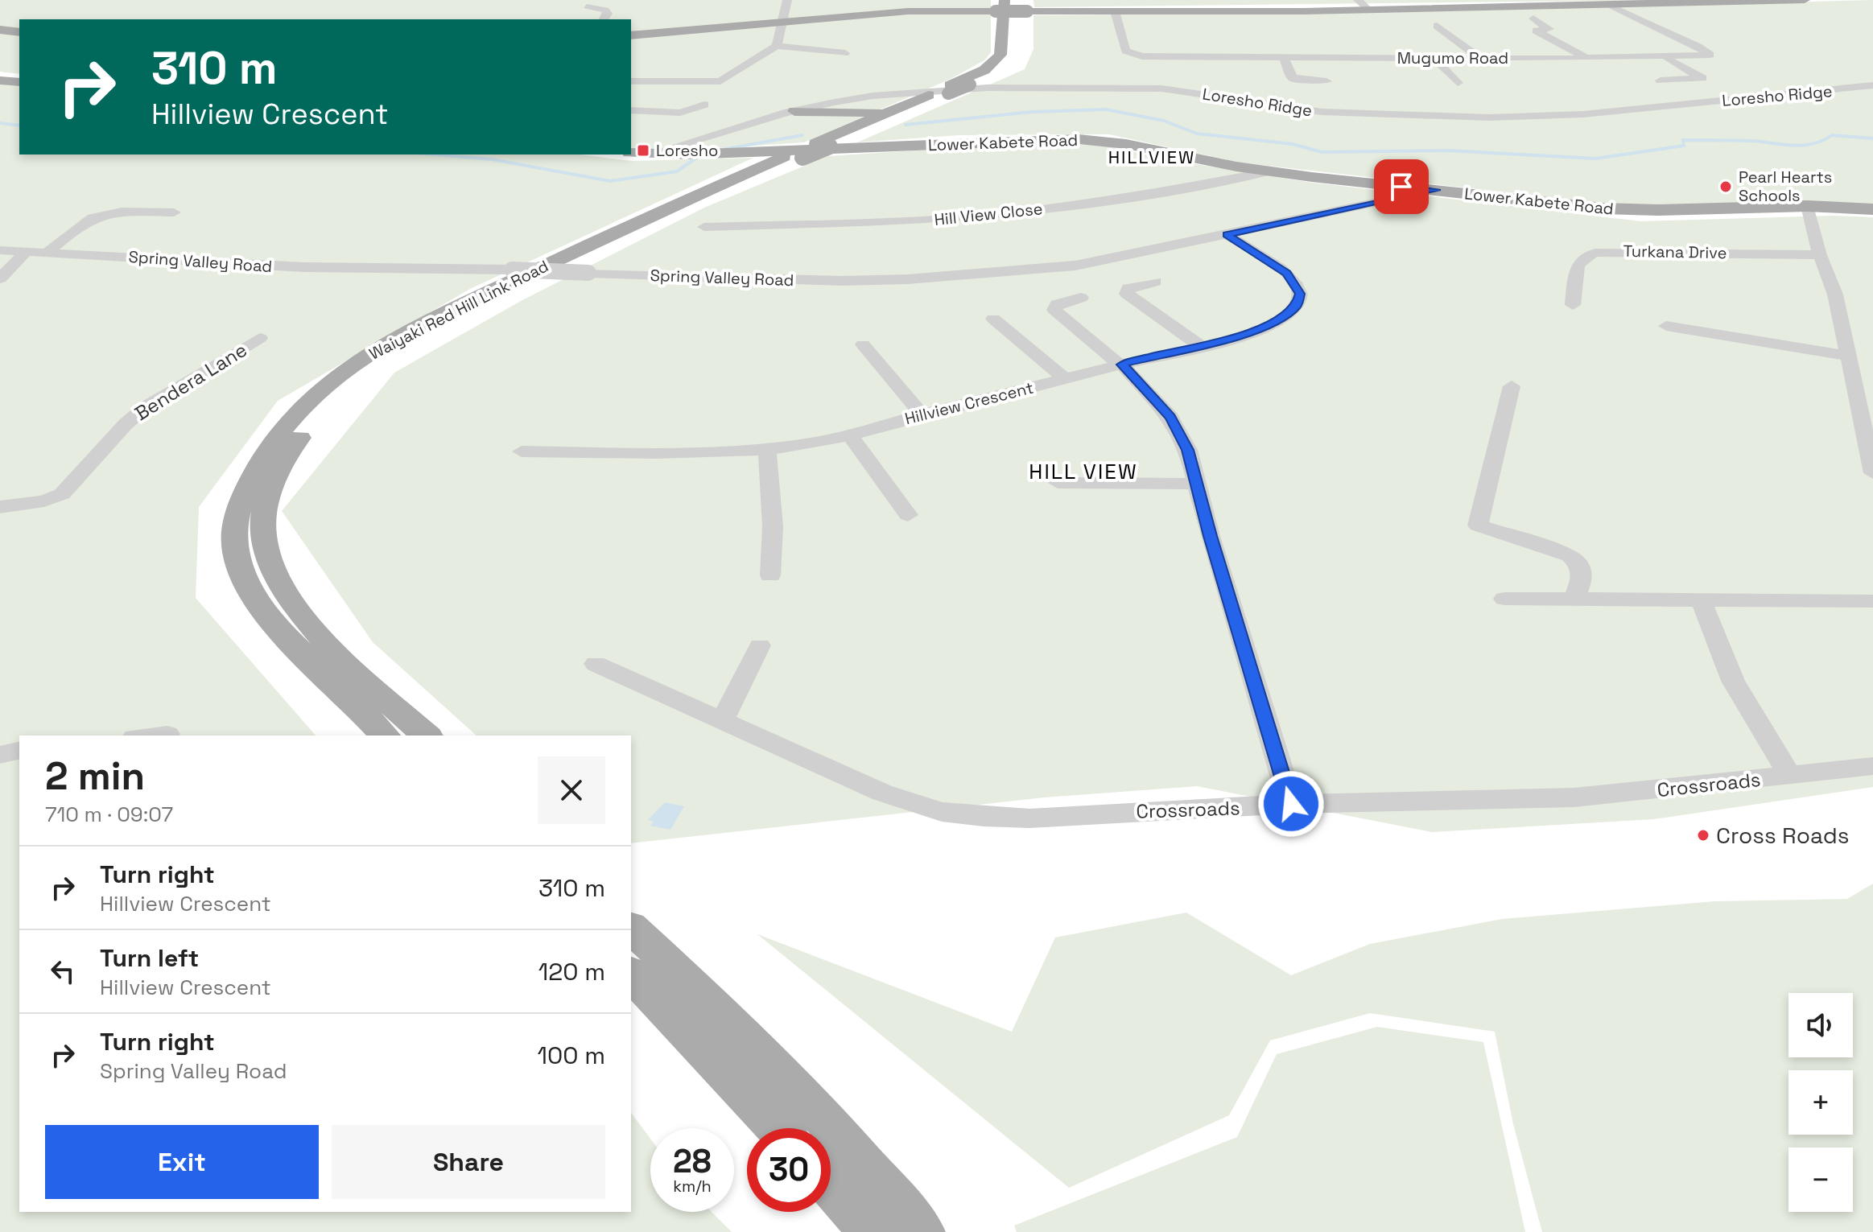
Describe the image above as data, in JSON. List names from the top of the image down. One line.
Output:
{"streets":{"main road":["Lower Kabete Road","Waiyaki Red Hill Link Road"],"street":["Mugumo Road","Loresho Ridge","Hill View Close","Turkana Drive","Spring Valley Road","Bendera Lane","Hillview Crescent","Crossroads"]},"crossings":[["Loresho Ridge","Waiyaki Red Hill Link Road"],["Lower Kabete Road","Hill View Close"],["Lower Kabete Road","Spring Valley Road"],["Spring Valley Road","Hillview Crescent"]],"districts":["HILLVIEW","HILL VIEW"],"places":{"transit":["Loresho"],"other":["Pearl Hearts Schools","Cross Roads"]},"page":{"turn":["310 m","Hillview Crescent"],"heading":["2 min","710 m · 09:07"],"list":[{"name":"Turn right","note":"Hillview Crescent","value":"310 m"},{"name":"Turn left","note":"Hillview Crescent","value":"120 m"},{"name":"Turn right","note":"Spring Valley Road","value":"100 m"}],"map_buttons":["+","−"],"buttons":["Exit","Share"],"speed":"28 km/h","limit":"30"}}
